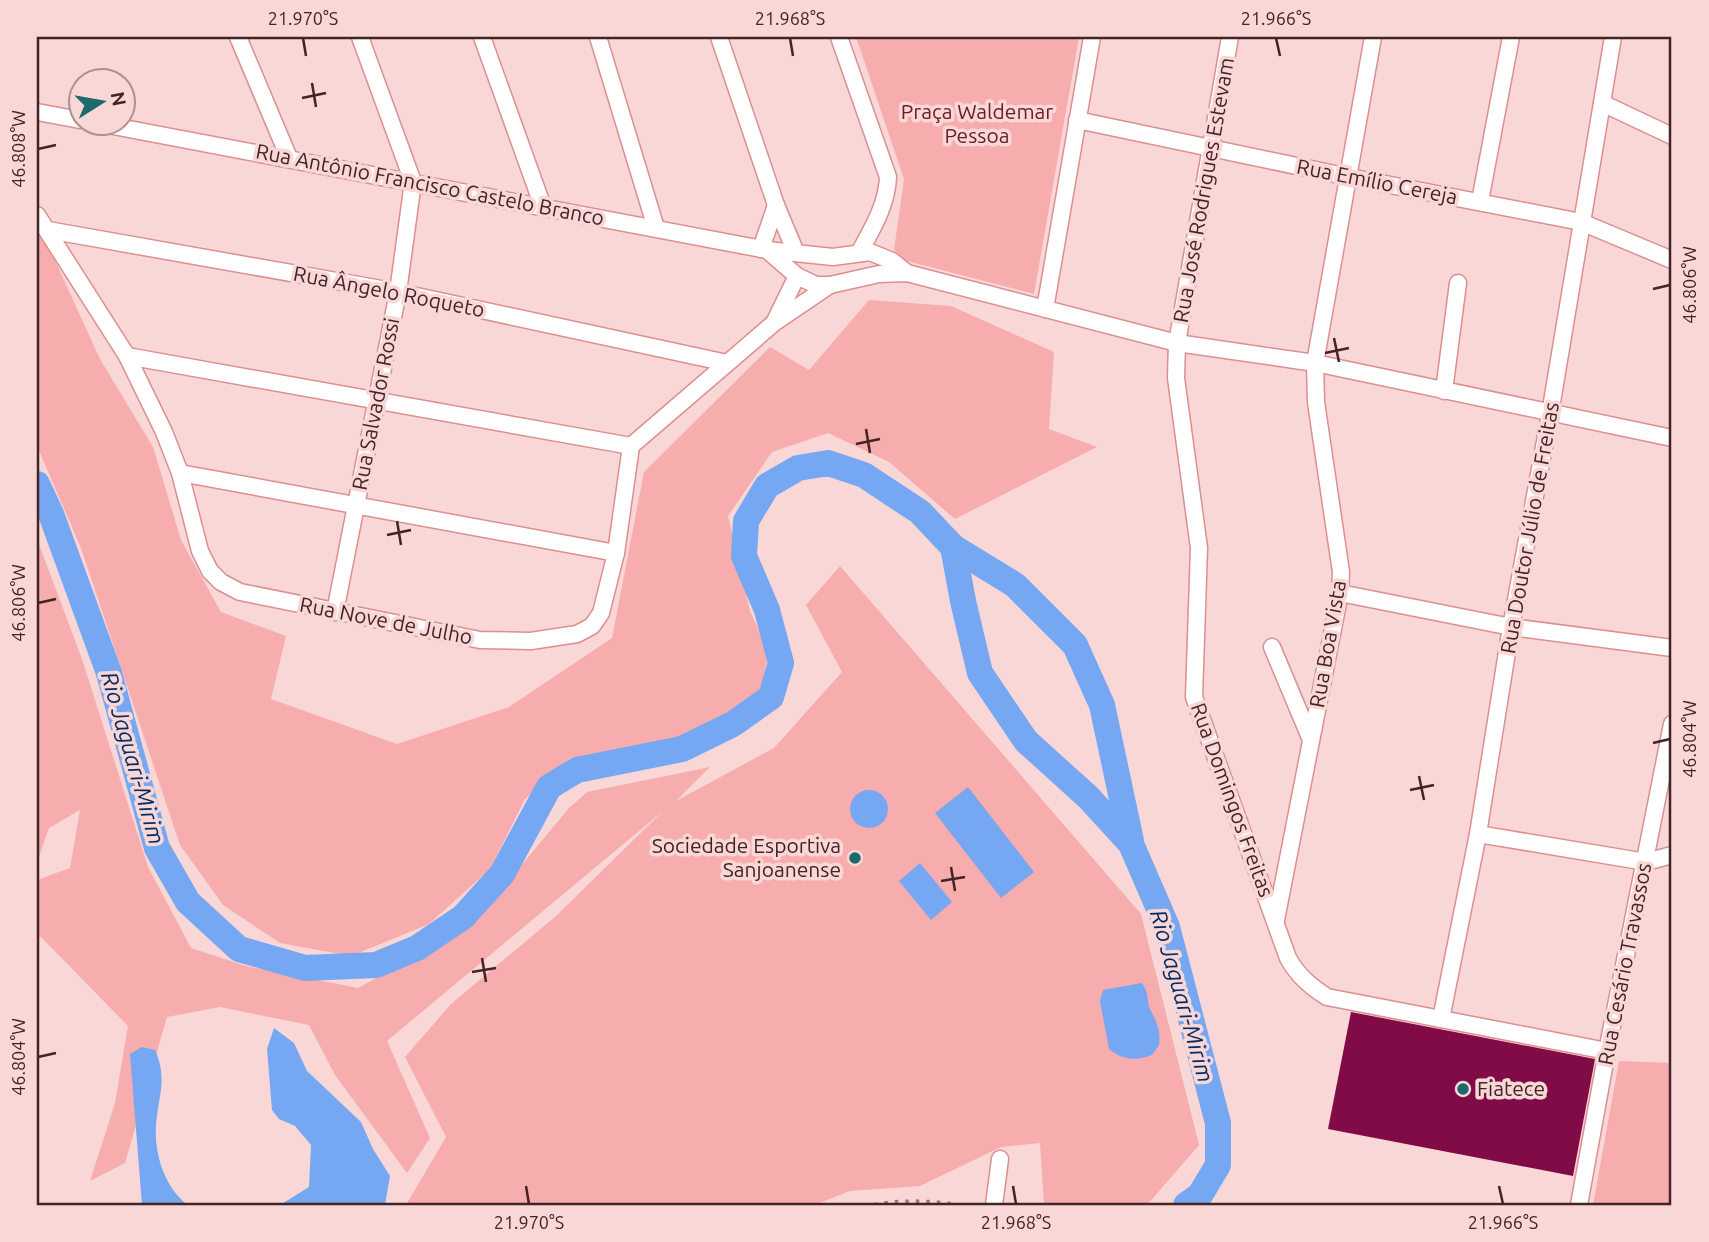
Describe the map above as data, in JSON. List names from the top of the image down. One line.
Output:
{"streets":{"street":["Rua Emílio Cereja","Rua Antônio Francisco Castelo Branco","Rua José Rodrigues Estevam","Rua Ângelo Roqueto","Rua Salvador Rossi","Rua Doutor Júlio de Freitas","Rua Nove de Julho","Rua Boa Vista","Rua Domingos Freitas","Rua Cesário Travassos"]},"crossings":[["Rua Emílio Cereja","Rua José Rodrigues Estevam"],["Rua Emílio Cereja","Rua Doutor Júlio de Freitas"],["Rua Emílio Cereja","Rua Boa Vista"],["Rua Antônio Francisco Castelo Branco","Rua José Rodrigues Estevam"],["Rua Antônio Francisco Castelo Branco","Rua Salvador Rossi"],["Rua Antônio Francisco Castelo Branco","Rua Doutor Júlio de Freitas"],["Rua Antônio Francisco Castelo Branco","Rua Boa Vista"],["Rua Antônio Francisco Castelo Branco","Rua Domingos Freitas"],["Rua José Rodrigues Estevam","Rua Domingos Freitas"],["Rua Ângelo Roqueto","Rua Salvador Rossi"],["Rua Ângelo Roqueto","Rua Nove de Julho"],["Rua Salvador Rossi","Rua Nove de Julho"],["Rua Doutor Júlio de Freitas","Rua Domingos Freitas"],["Rua Boa Vista","Rua Domingos Freitas"],["Rua Domingos Freitas","Rua Cesário Travassos"]],"water":["Rio Jaguari-Mirim"],"parks":["Praça Waldemar Pessoa"],"places":["Sociedade Esportiva Sanjoanense","Fiatece"],"north":"right","coordinates":["21.970°S","21.968°S","21.966°S","46.808°W","46.806°W","46.804°W"]}
